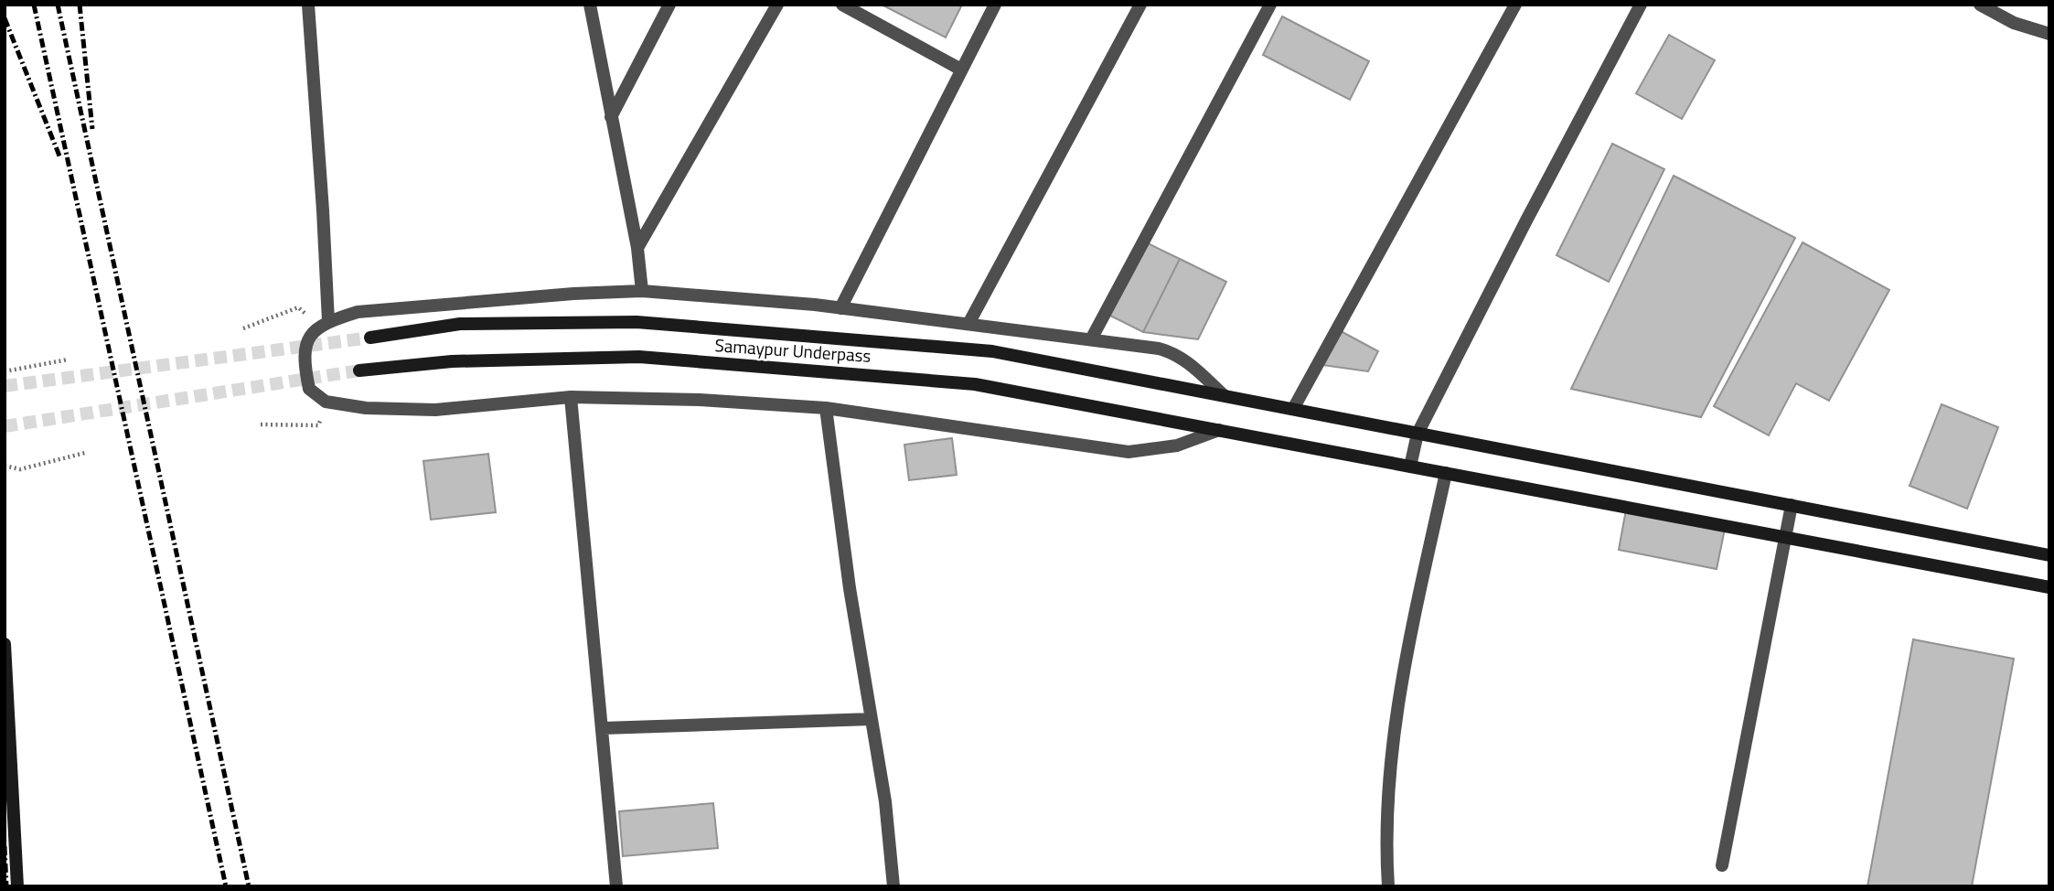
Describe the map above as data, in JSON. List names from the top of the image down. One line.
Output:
{"streets":{"main road":["Samaypur Underpass"]}}
